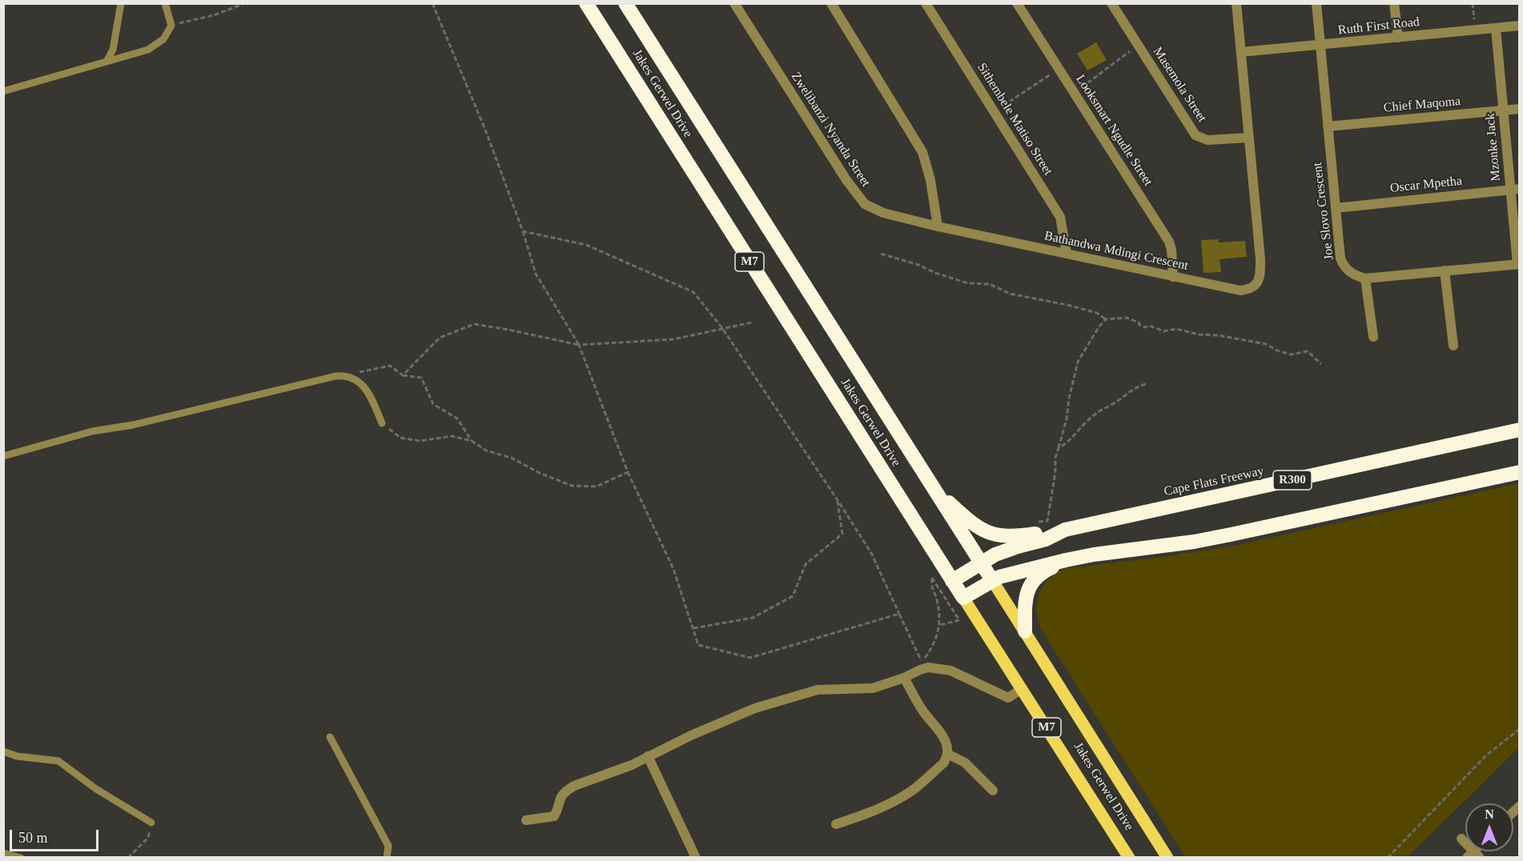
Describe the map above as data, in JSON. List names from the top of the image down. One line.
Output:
{"streets":{"highway":["Jakes Gerwel Drive","M7","R300","Cape Flats Freeway"],"street":["Ruth First Road","Masemola Street","Chief Maqoma","Sithembele Matiso Street","Zwelibanzi Nyanda Street","Looksmart Ngudle Street","Mzonke Jack","Oscar Mpetha","Joe Slovo Crescent","Bathandwa Mdingi Crescent"]},"crossings":[["Ruth First Road","Mzonke Jack"],["Ruth First Road","Joe Slovo Crescent"],["Ruth First Road","Bathandwa Mdingi Crescent"],["Masemola Street","Bathandwa Mdingi Crescent"],["Jakes Gerwel Drive","Cape Flats Freeway"],["Chief Maqoma","Mzonke Jack"],["Chief Maqoma","Joe Slovo Crescent"],["Sithembele Matiso Street","Bathandwa Mdingi Crescent"],["Zwelibanzi Nyanda Street","Bathandwa Mdingi Crescent"],["Looksmart Ngudle Street","Bathandwa Mdingi Crescent"],["Mzonke Jack","Oscar Mpetha"],["Oscar Mpetha","Joe Slovo Crescent"]],"scale_bar":"50 m","north":"top"}
